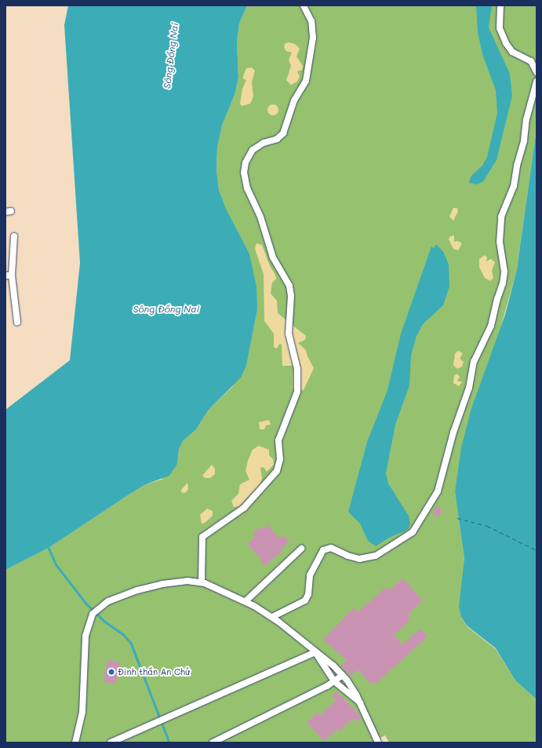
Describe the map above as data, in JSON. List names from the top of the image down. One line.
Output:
{"water":["Sông Đồng Nai"],"places":["Đình thần An Chử"]}
